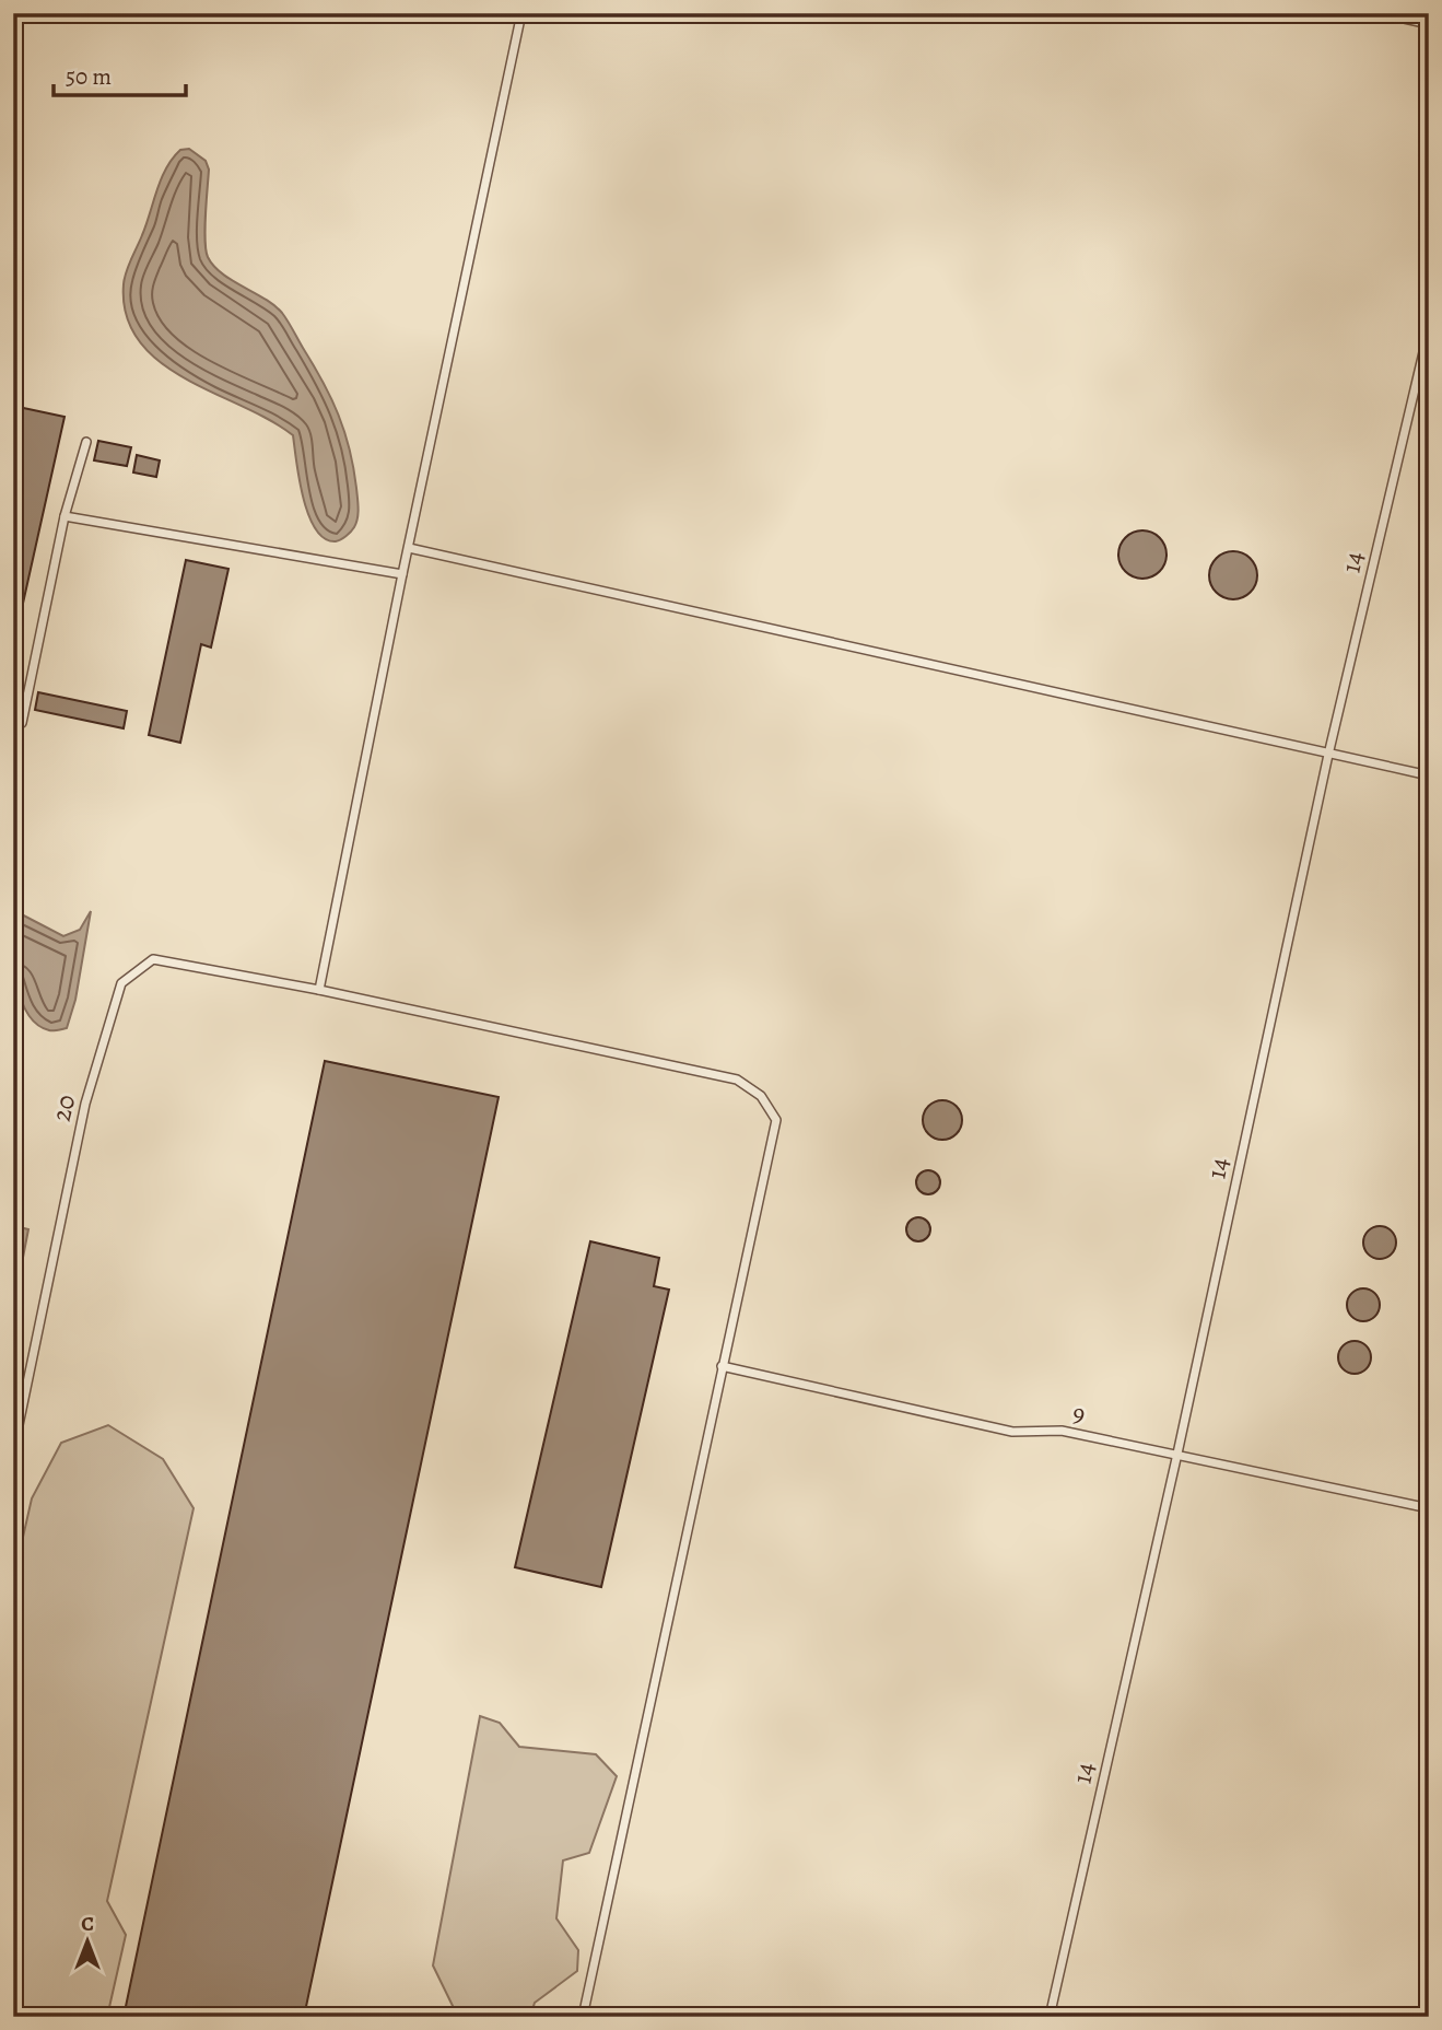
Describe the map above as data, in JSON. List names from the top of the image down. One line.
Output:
{"streets":{"lane":["14","20","9"]},"crossings":[["14","9"],["20","9"]],"scale_bar":"50 m","north":"top"}
